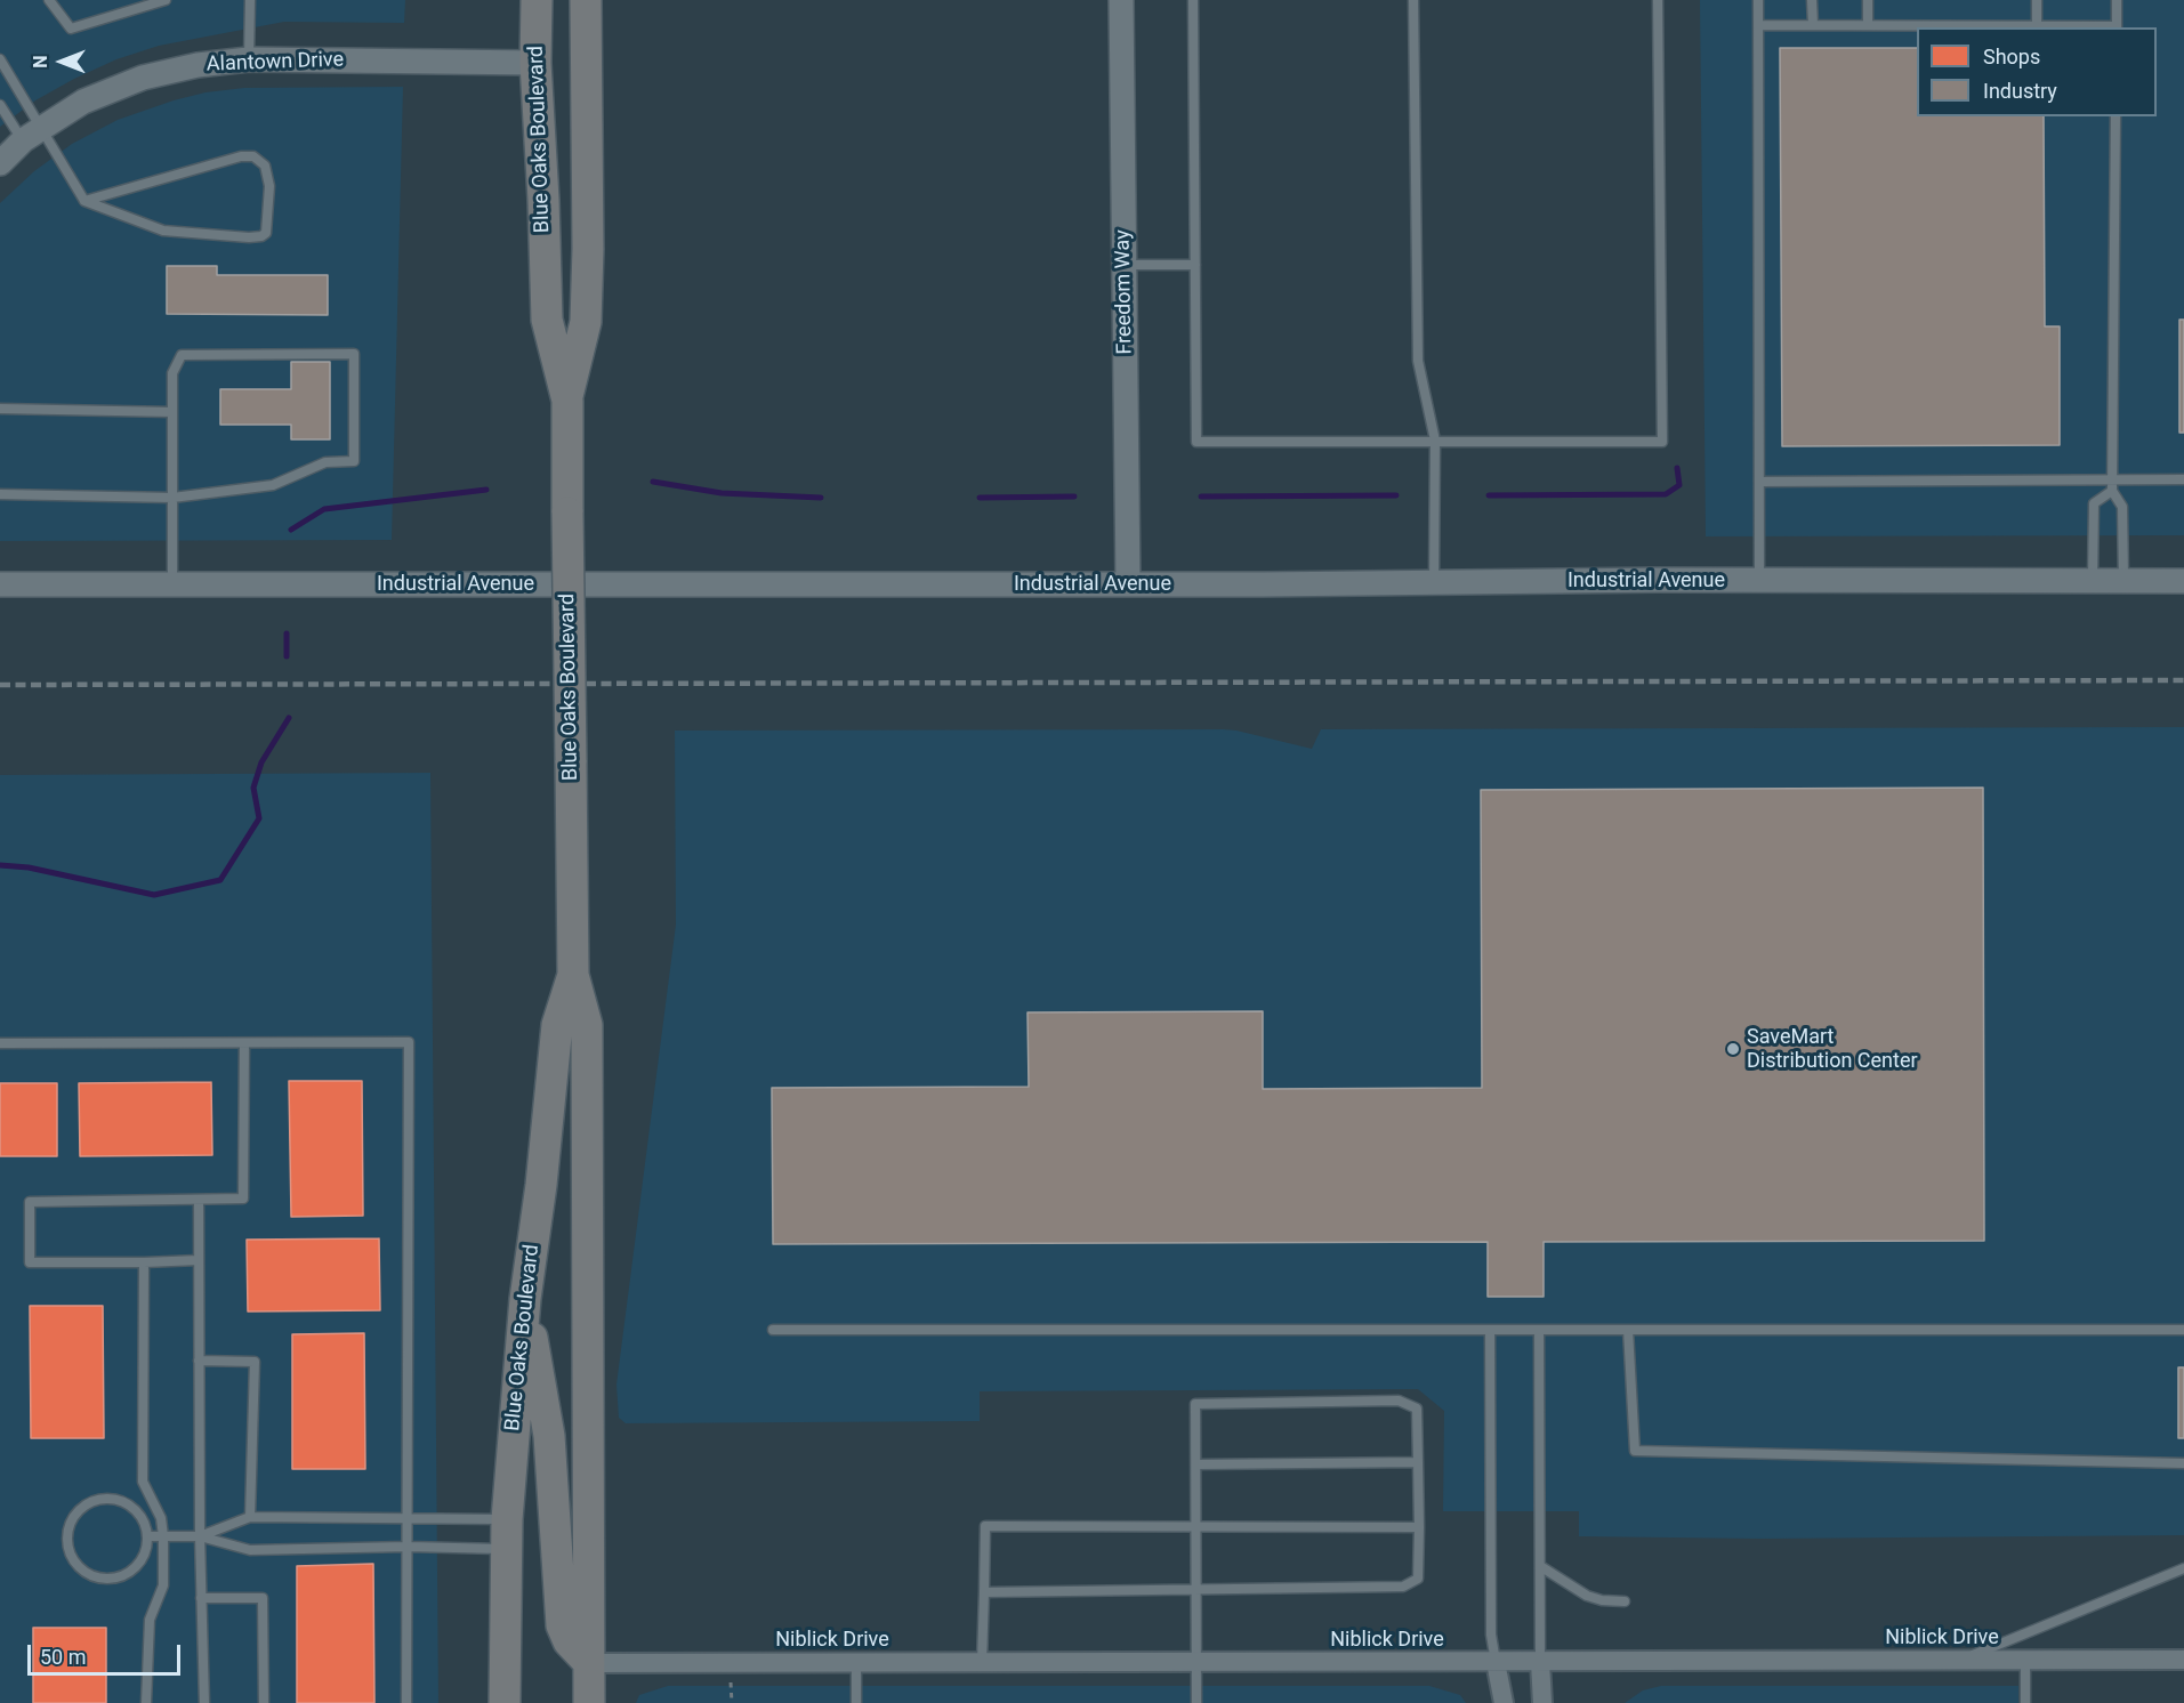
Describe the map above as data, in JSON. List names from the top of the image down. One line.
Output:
{"streets":{"main road":["Blue Oaks Boulevard"],"street":["Alantown Drive","Freedom Way","Industrial Avenue","Niblick Drive"]},"crossings":[["Alantown Drive","Blue Oaks Boulevard"],["Blue Oaks Boulevard","Niblick Drive"],["Freedom Way","Industrial Avenue"]],"places":["SaveMart Distribution Center"],"legend":["Shops","Industry"],"scale_bar":"50 m","north":"left"}
